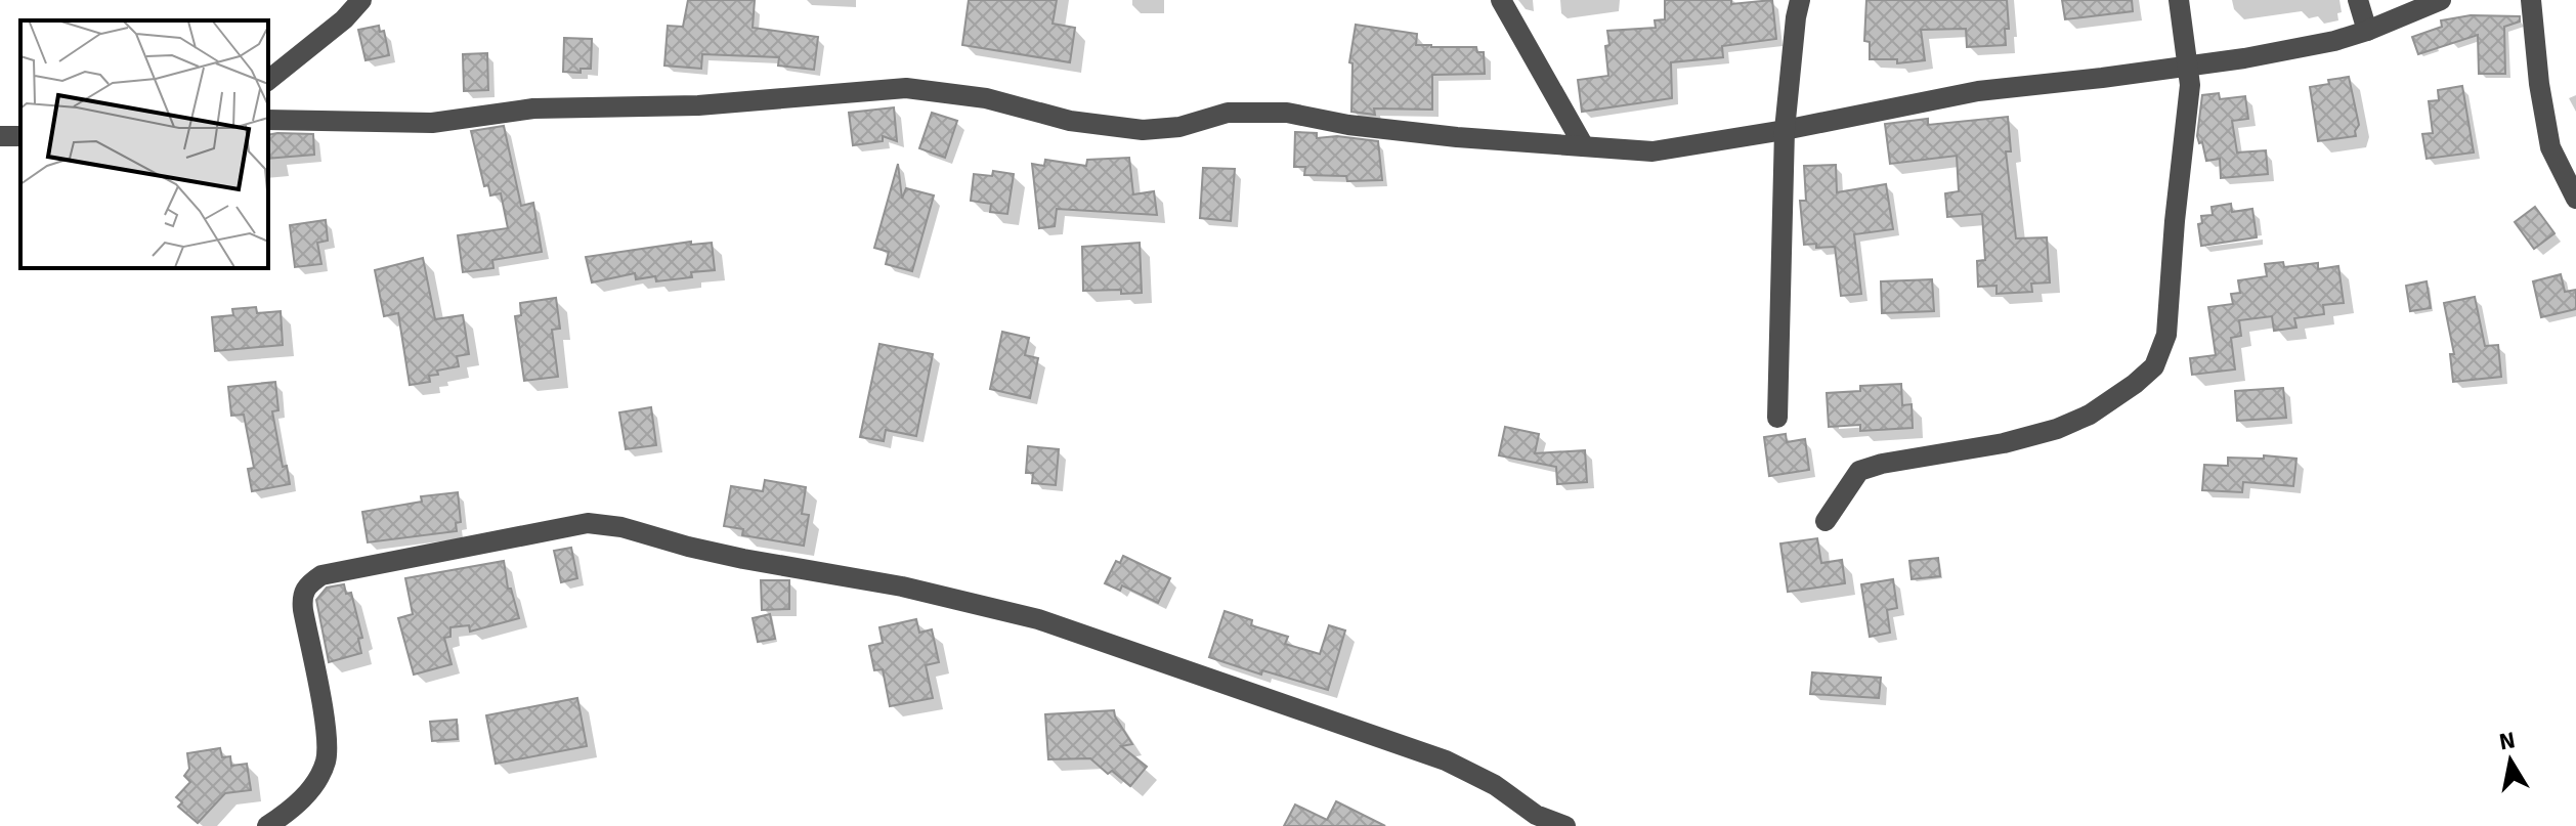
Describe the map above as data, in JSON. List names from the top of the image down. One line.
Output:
{"north":"top"}
